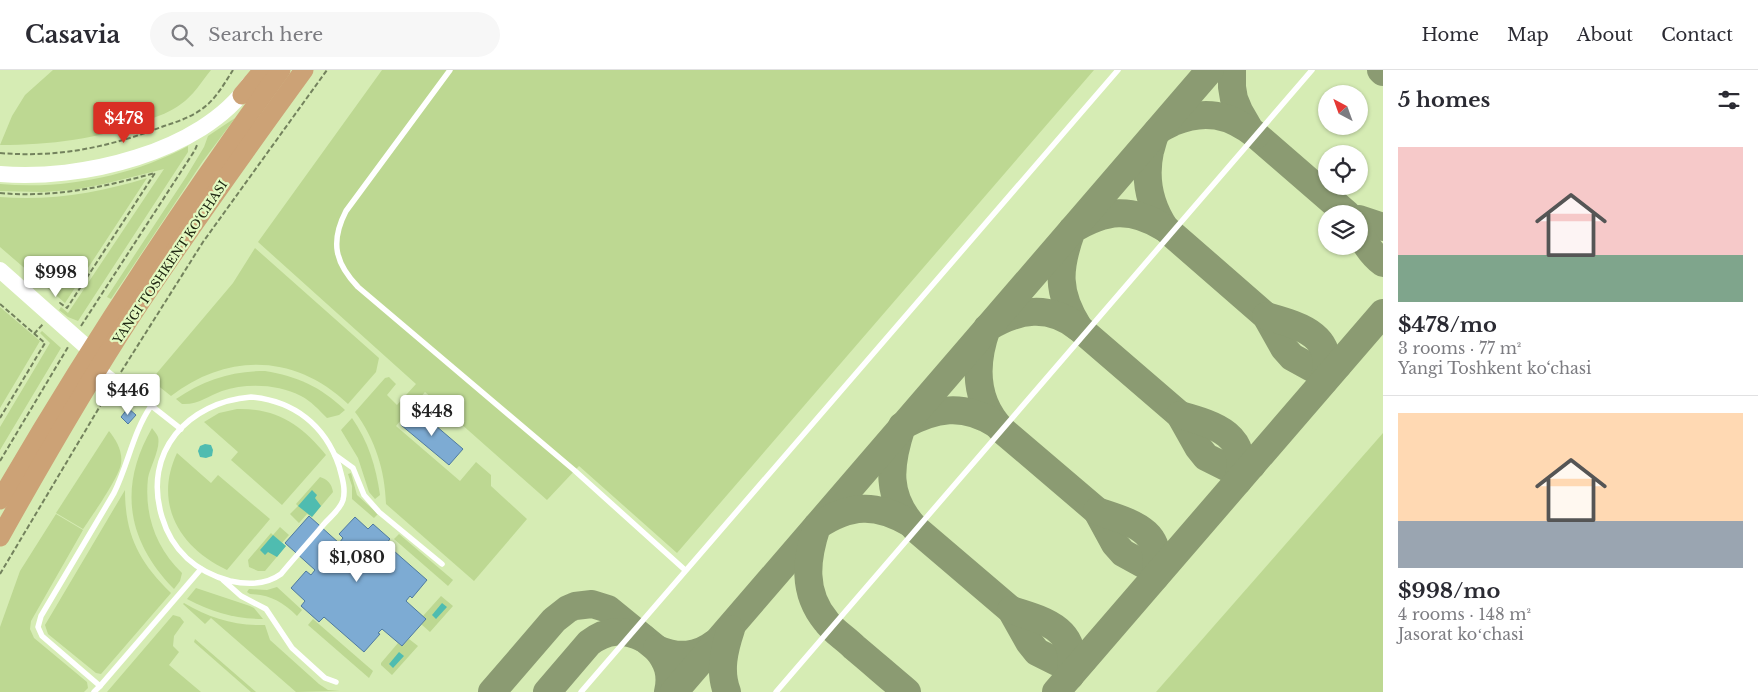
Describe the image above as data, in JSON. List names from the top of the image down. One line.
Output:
{"streets":{"highway":["YANGI TOSHKENT KO‘CHASI"]},"north":"top left","page":{"header":"Casavia","search":"Search here","nav":["Home","Map","About","Contact"],"heading":"5 homes","price":["$478","$998","$446","$448","$1,080"],"list":[{"name":"$478/mo","note":"3 rooms · 77 m² · Yangi Toshkent ko‘chasi"},{"name":"$998/mo","note":"4 rooms · 148 m² · Jasorat koʻchasi"}]}}
